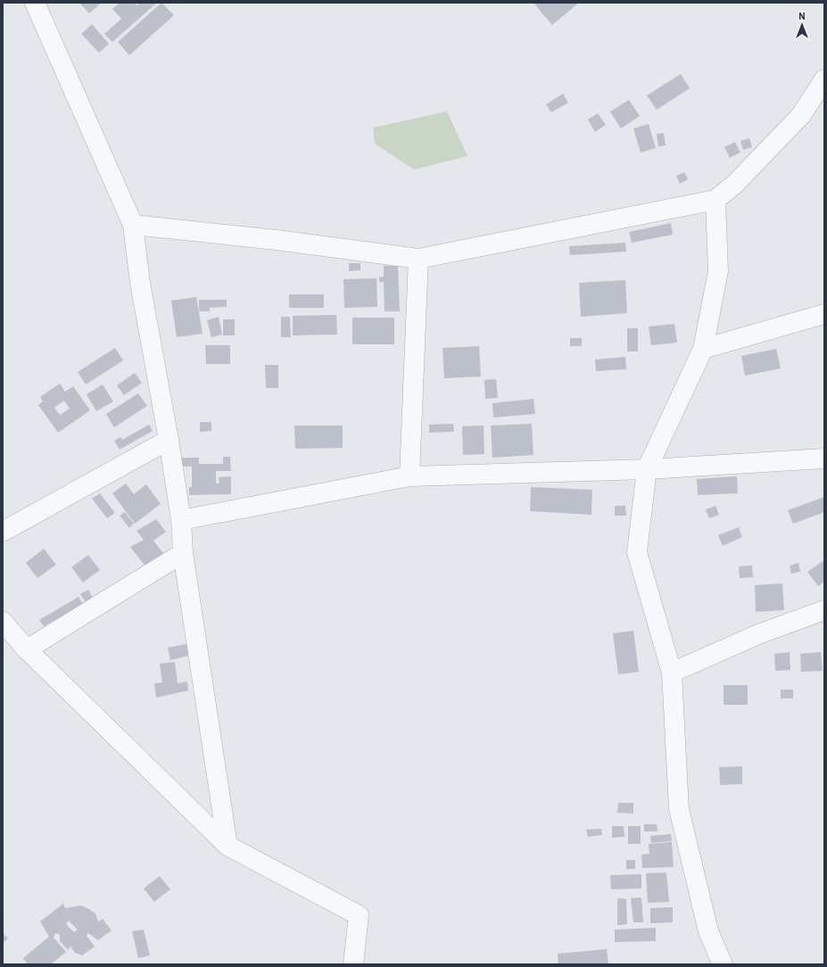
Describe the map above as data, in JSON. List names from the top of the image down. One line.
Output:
{"north":"top"}
